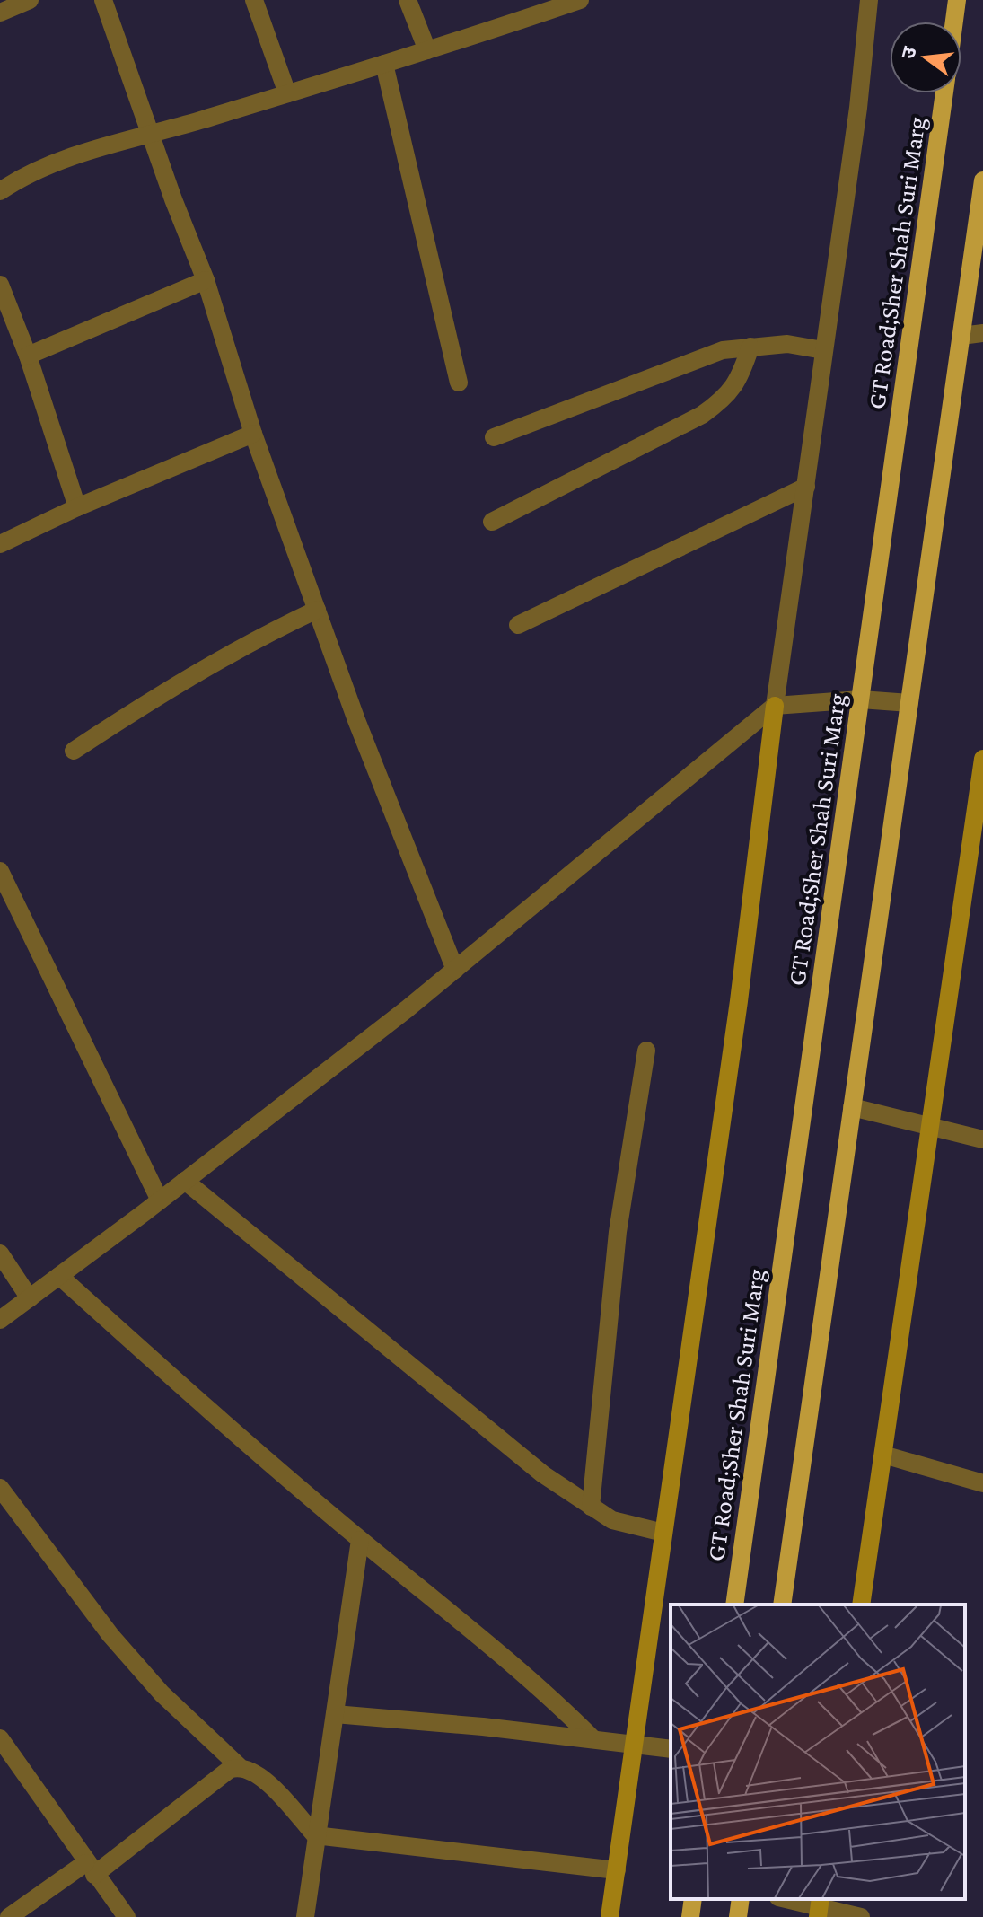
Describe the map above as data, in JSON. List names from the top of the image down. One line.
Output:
{"streets":{"main road":["GT Road;Sher Shah Suri Marg"]},"north":"left"}
